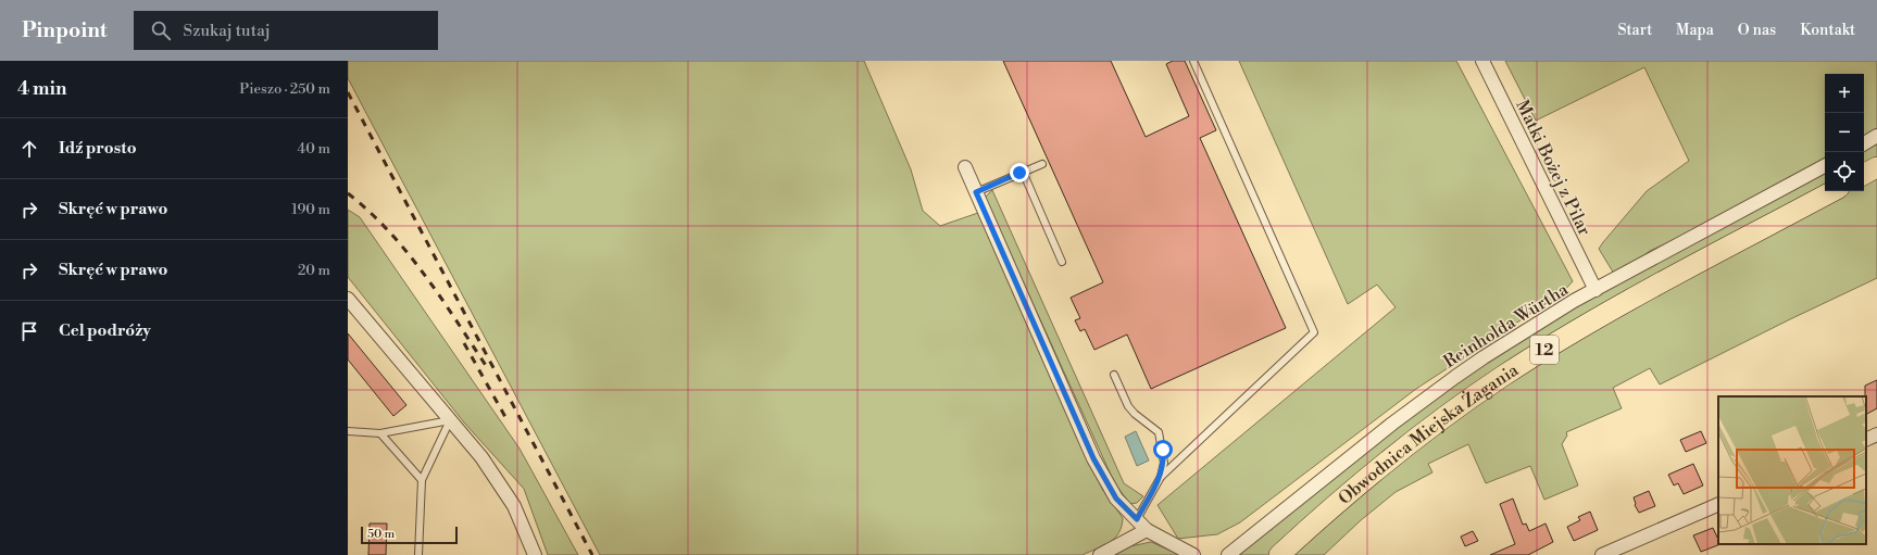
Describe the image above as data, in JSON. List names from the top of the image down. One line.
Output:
{"streets":{"main road":["12","Obwodnica Miejska Żagania"],"street":["Matki Bożej z Pilar","Reinholda Würtha"]},"crossings":[["Matki Bożej z Pilar","Reinholda Würtha"]],"scale_bar":"50 m","page":{"header":"Pinpoint","search":"Szukaj tutaj","nav":["Start","Mapa","O nas","Kontakt"],"heading":["4 min","Pieszo · 250 m"],"map_buttons":["+","−"],"list":[["Idź prosto","40 m"],["Skręć w prawo","190 m"],["Skręć w prawo","20 m"],"Cel podróży"],"scale":"50 m"}}
